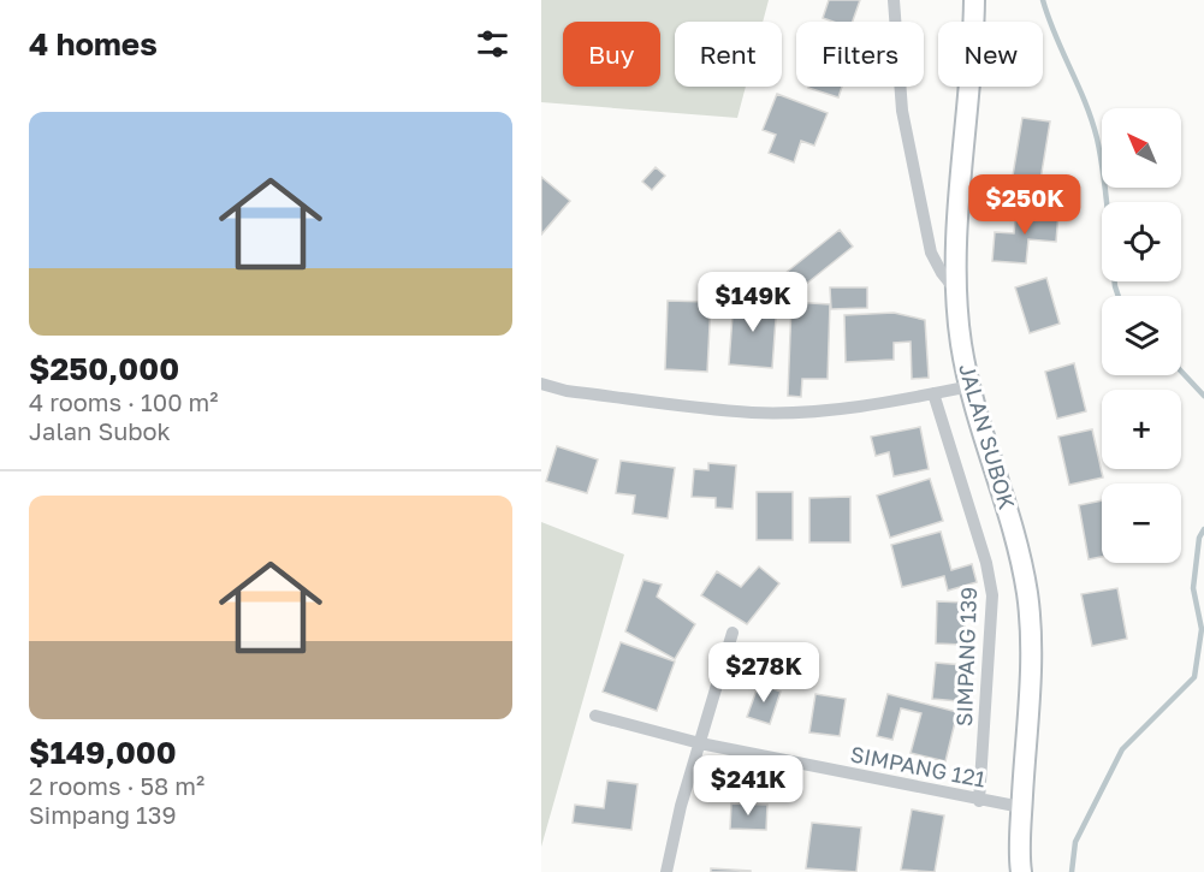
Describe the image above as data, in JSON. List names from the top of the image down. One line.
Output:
{"streets":{"main road":["JALAN SUBOK"],"street":["SIMPANG 139","SIMPANG 121"]},"crossings":[["JALAN SUBOK","SIMPANG 121"],["SIMPANG 139","SIMPANG 121"]],"north":"top left","page":{"heading":"4 homes","chip":["Buy","Rent","Filters","New"],"list":[{"name":"$250,000","note":"4 rooms · 100 m² · Jalan Subok"},{"name":"$149,000","note":"2 rooms · 58 m² · Simpang 139"}],"map_buttons":["+","−"],"price":["$250K","$149K","$278K","$241K"]}}
